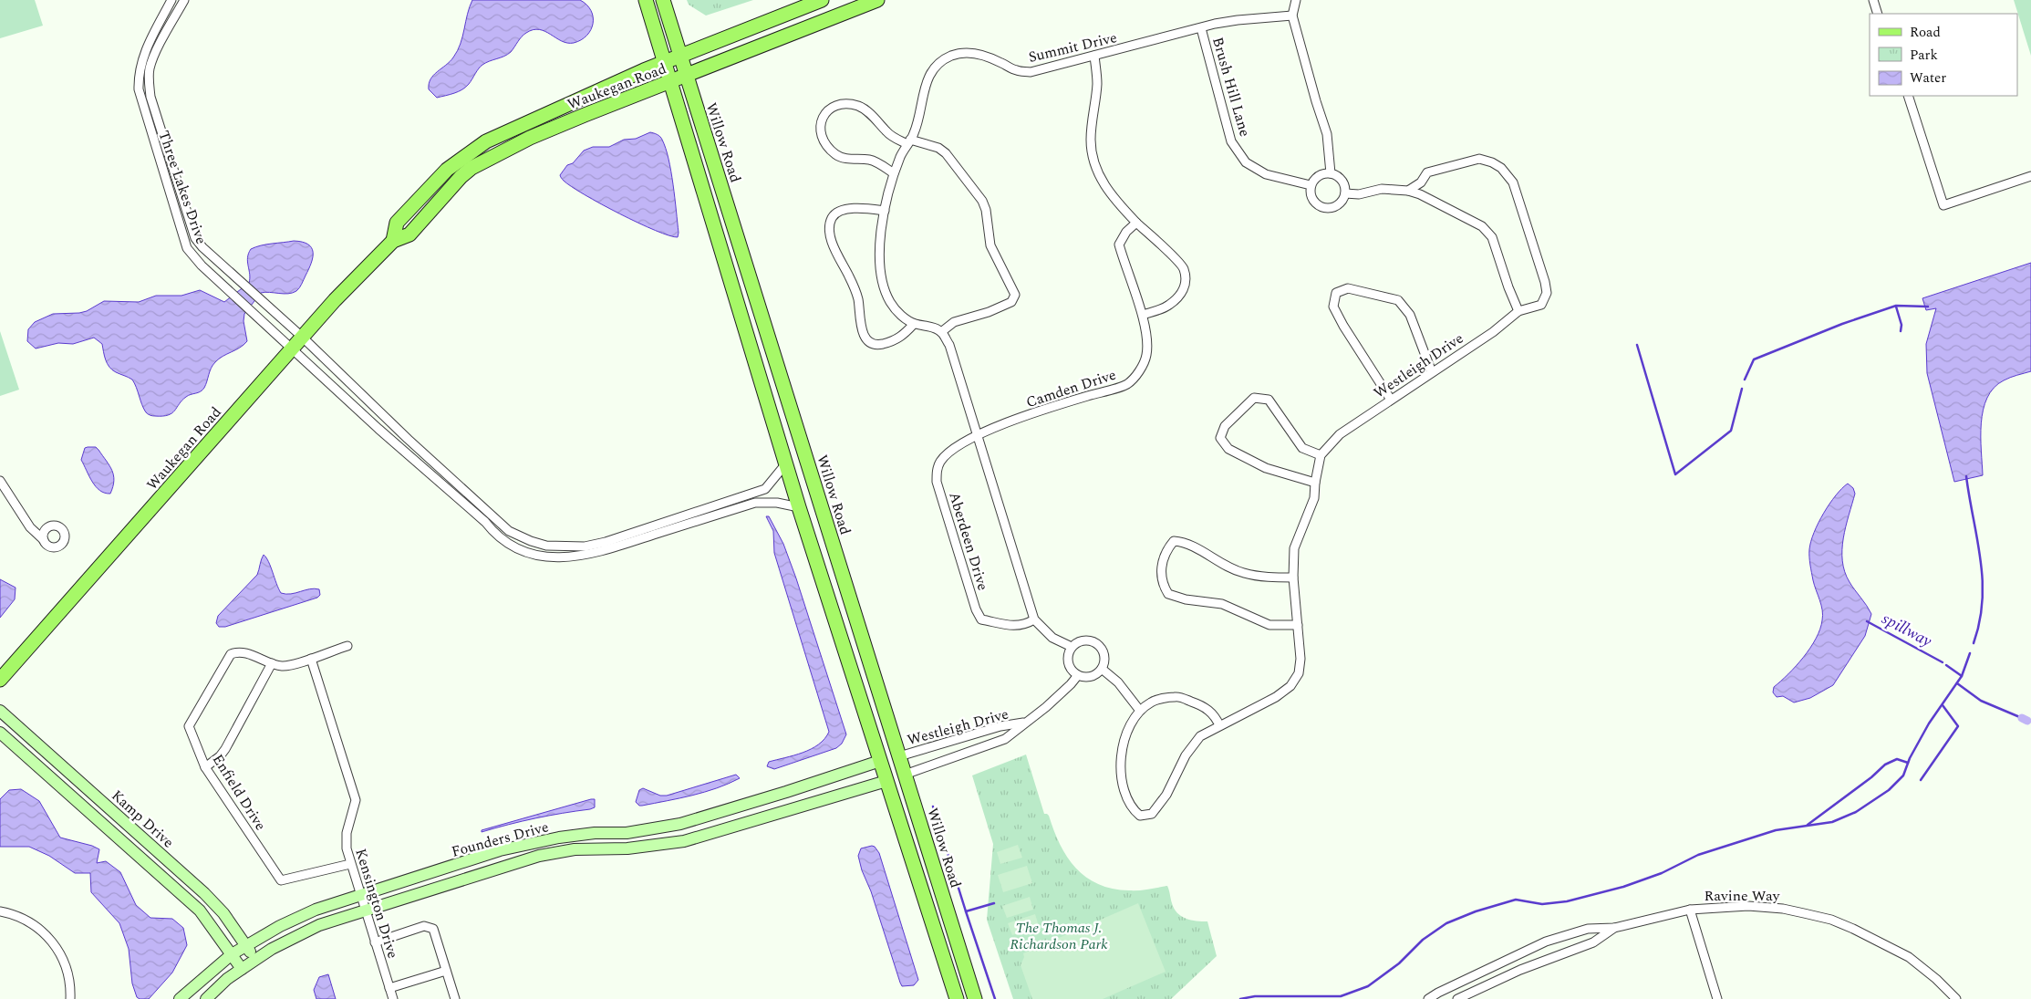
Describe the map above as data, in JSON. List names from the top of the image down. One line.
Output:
{"streets":{"main road":["Waukegan Road","Willow Road","Kamp Drive","Founders Drive"],"street":["Summit Drive","Brush Hill Lane","Three Lakes Drive","Westleigh Drive","Camden Drive","Aberdeen Drive","Enfield Drive","Ravine Way","Kensington Drive"]},"crossings":[["Summit Drive","Brush Hill Lane"],["Waukegan Road","Willow Road"],["Waukegan Road","Three Lakes Drive"],["Willow Road","Westleigh Drive"],["Camden Drive","Aberdeen Drive"],["Enfield Drive","Kensington Drive"],["Kamp Drive","Founders Drive"],["Founders Drive","Kensington Drive"]],"water":["spillway"],"parks":["The Thomas J. Richardson Park"],"legend":["Road","Park","Water"]}
